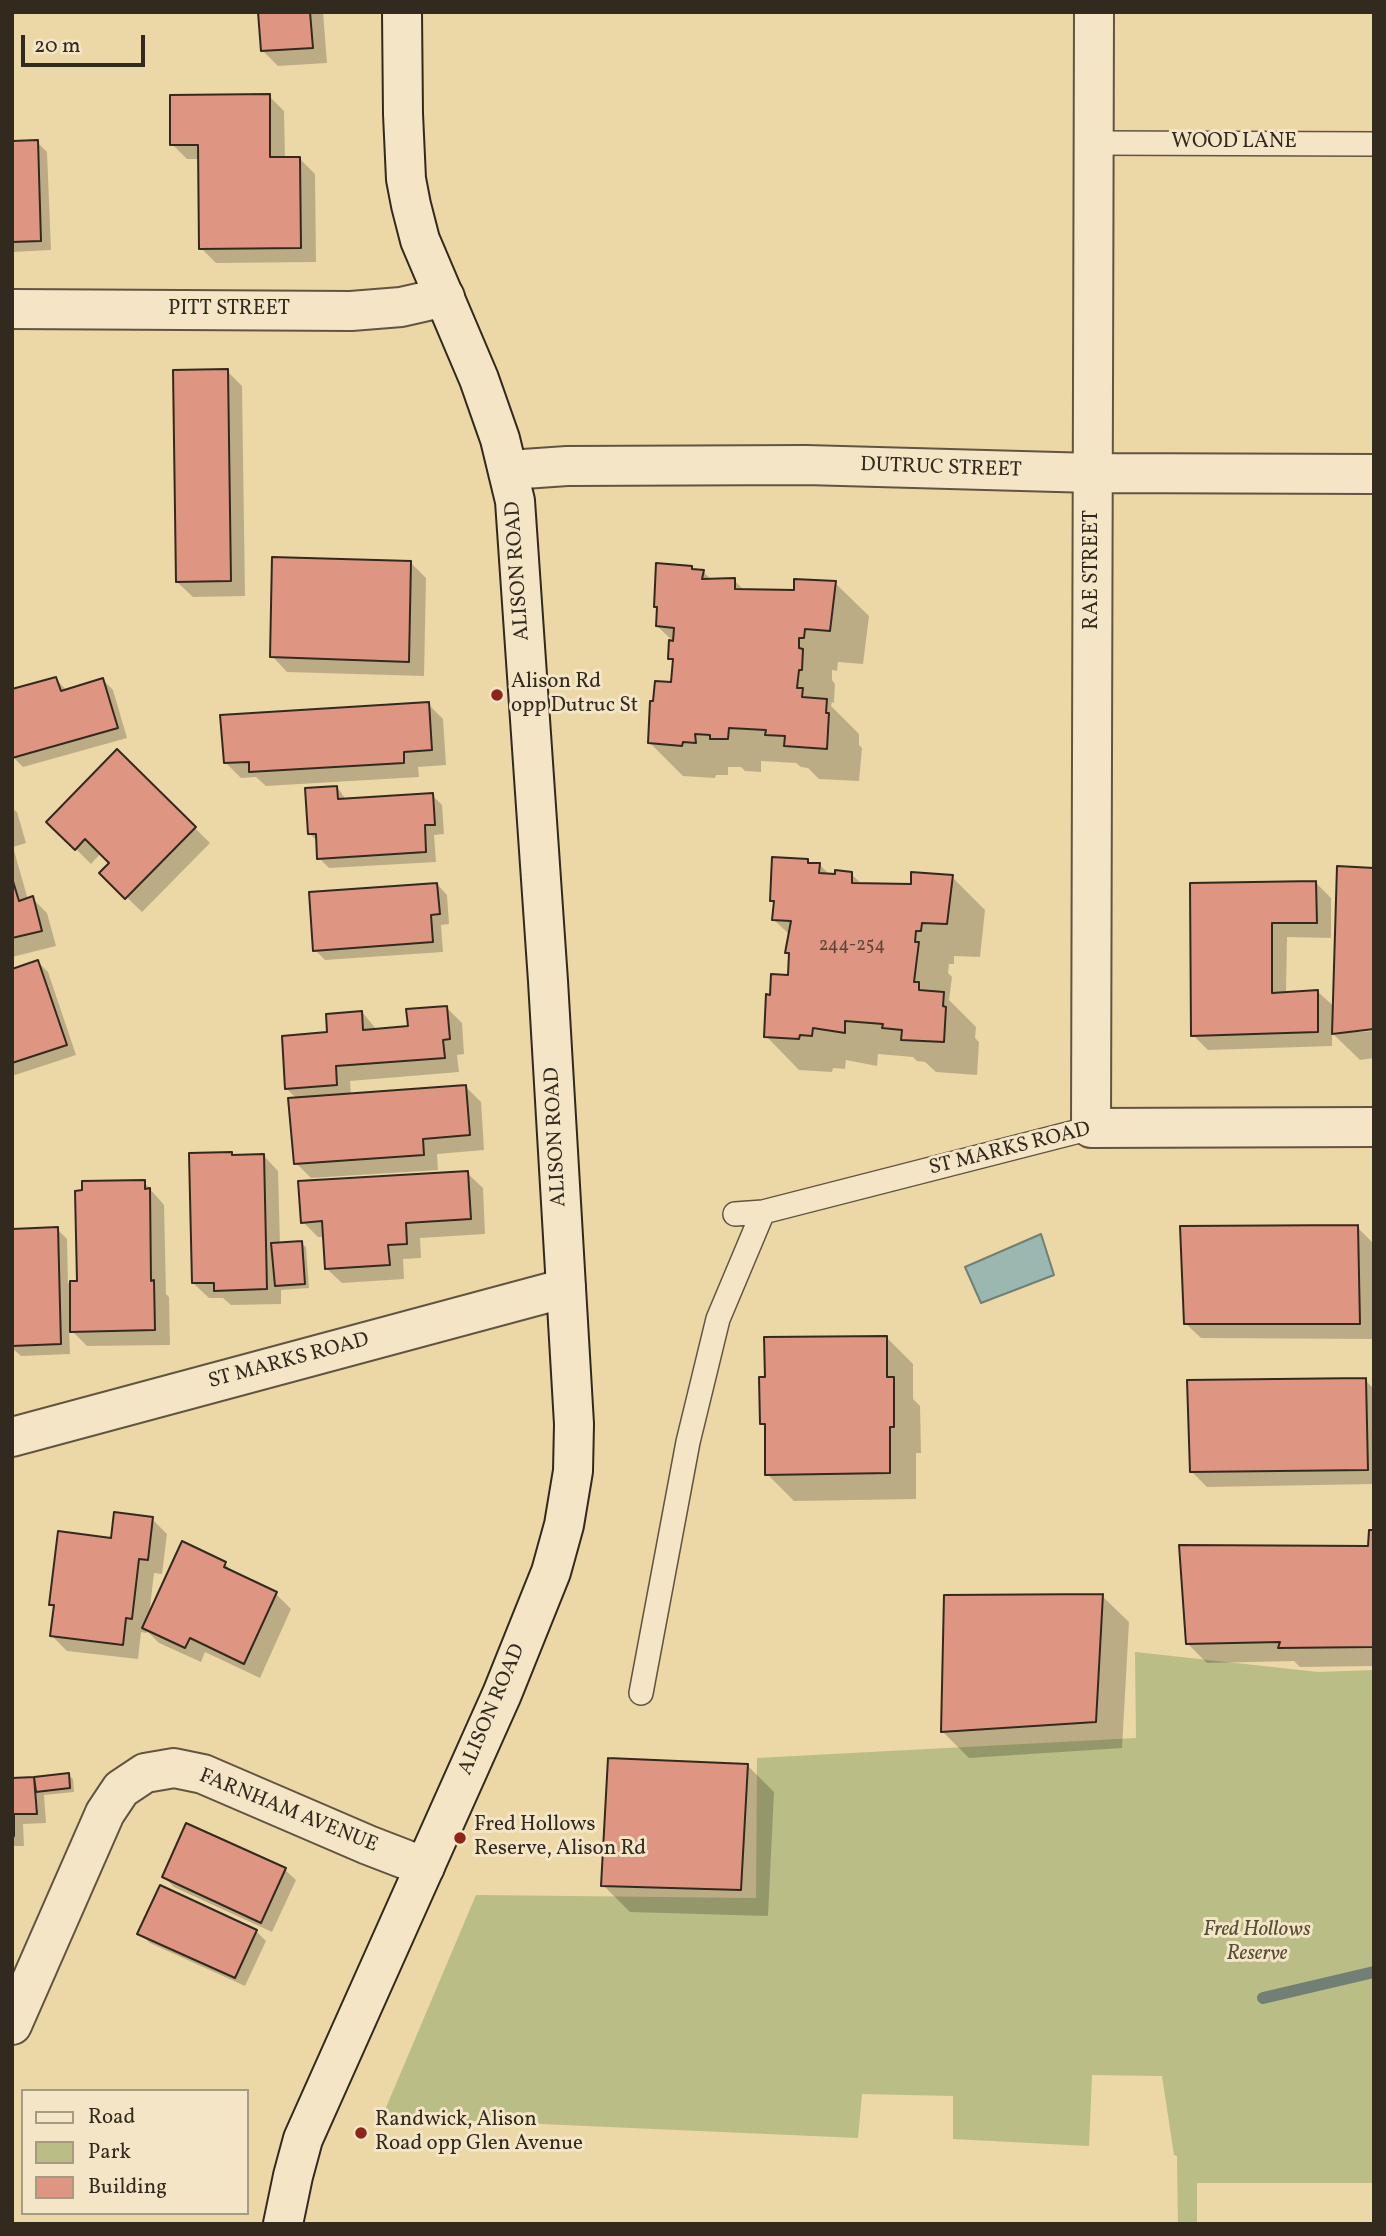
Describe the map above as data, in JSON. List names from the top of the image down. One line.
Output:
{"streets":{"street":["PITT STREET","DUTRUC STREET","RAE STREET","ALISON ROAD","ST MARKS ROAD","FARNHAM AVENUE"],"lane":["WOOD LANE"]},"crossings":[["WOOD LANE","RAE STREET"],["PITT STREET","ALISON ROAD"],["DUTRUC STREET","RAE STREET"],["DUTRUC STREET","ALISON ROAD"],["RAE STREET","ST MARKS ROAD"],["ALISON ROAD","ST MARKS ROAD"],["ALISON ROAD","FARNHAM AVENUE"]],"parks":["Fred Hollows Reserve"],"places":["Alison Rd opp Dutruc St","Fred Hollows Reserve, Alison Rd","Randwick, Alison Road opp Glen Avenue"],"house_numbers":["244-254"],"legend":["Road","Park","Building"],"scale_bar":"20 m"}
